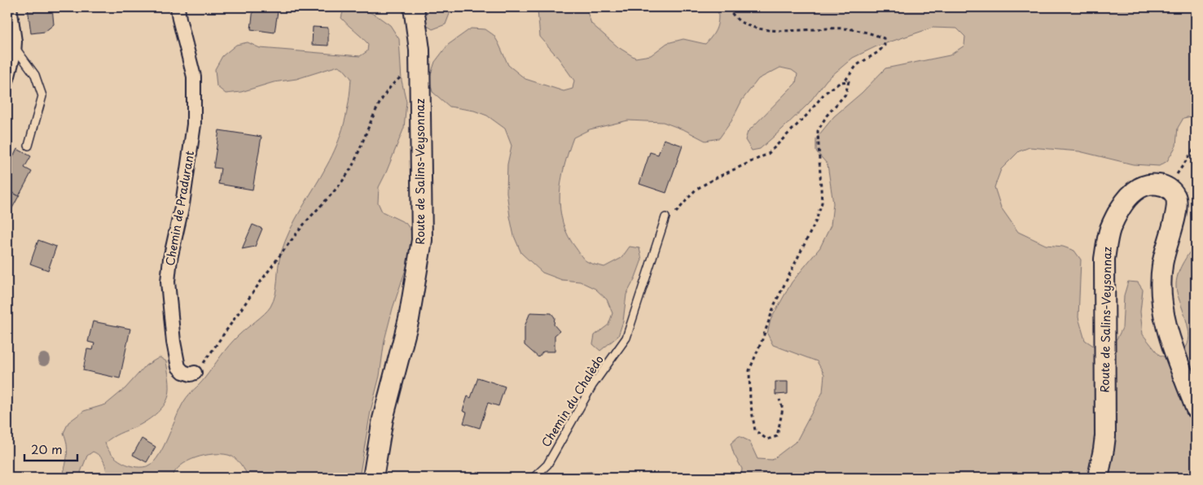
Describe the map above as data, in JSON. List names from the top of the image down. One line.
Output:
{"streets":{"street":["Route de Salins-Veysonnaz","Chemin de Pradurant"],"lane":["Chemin du Chalèdo"]},"scale_bar":"20 m"}
